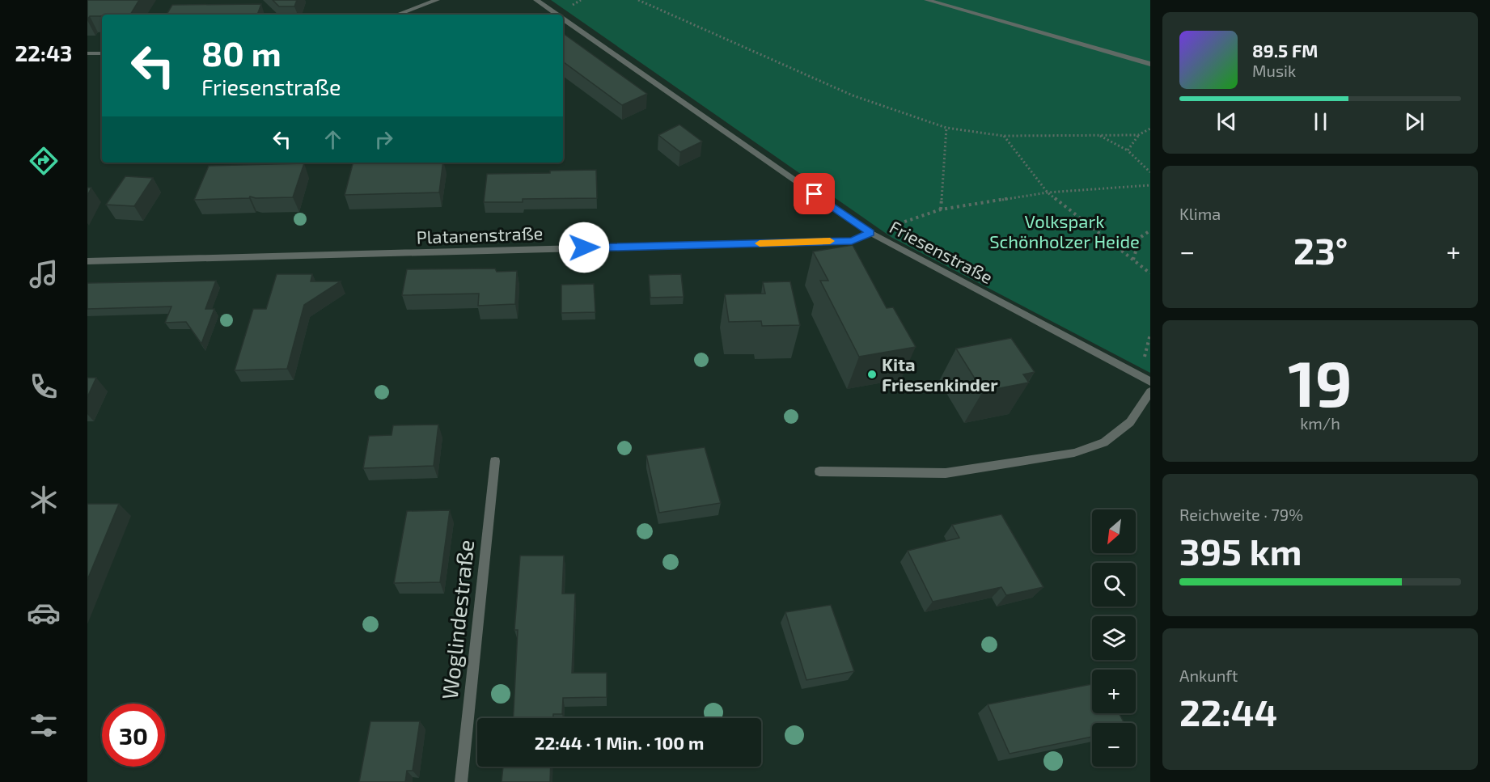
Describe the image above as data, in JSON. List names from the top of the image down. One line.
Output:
{"streets":{"street":["Platanenstraße","Friesenstraße","Woglindestraße"]},"crossings":[["Platanenstraße","Friesenstraße"]],"parks":["Volkspark Schönholzer Heide"],"places":["Kita Friesenkinder"],"north":"bottom left","page":{"tabs":"22:43","turn":["80 m","Friesenstraße"],"song":["89.5 FM","Musik"],"tile":["Klima",["19","km/h"],["Reichweite · 79%","395 km"],["Ankunft","22:44"]],"heat":["−","23°","+"],"map_buttons":["+","−"],"limit":"30","trip":"22:44 · 1 Min. · 100 m"}}
